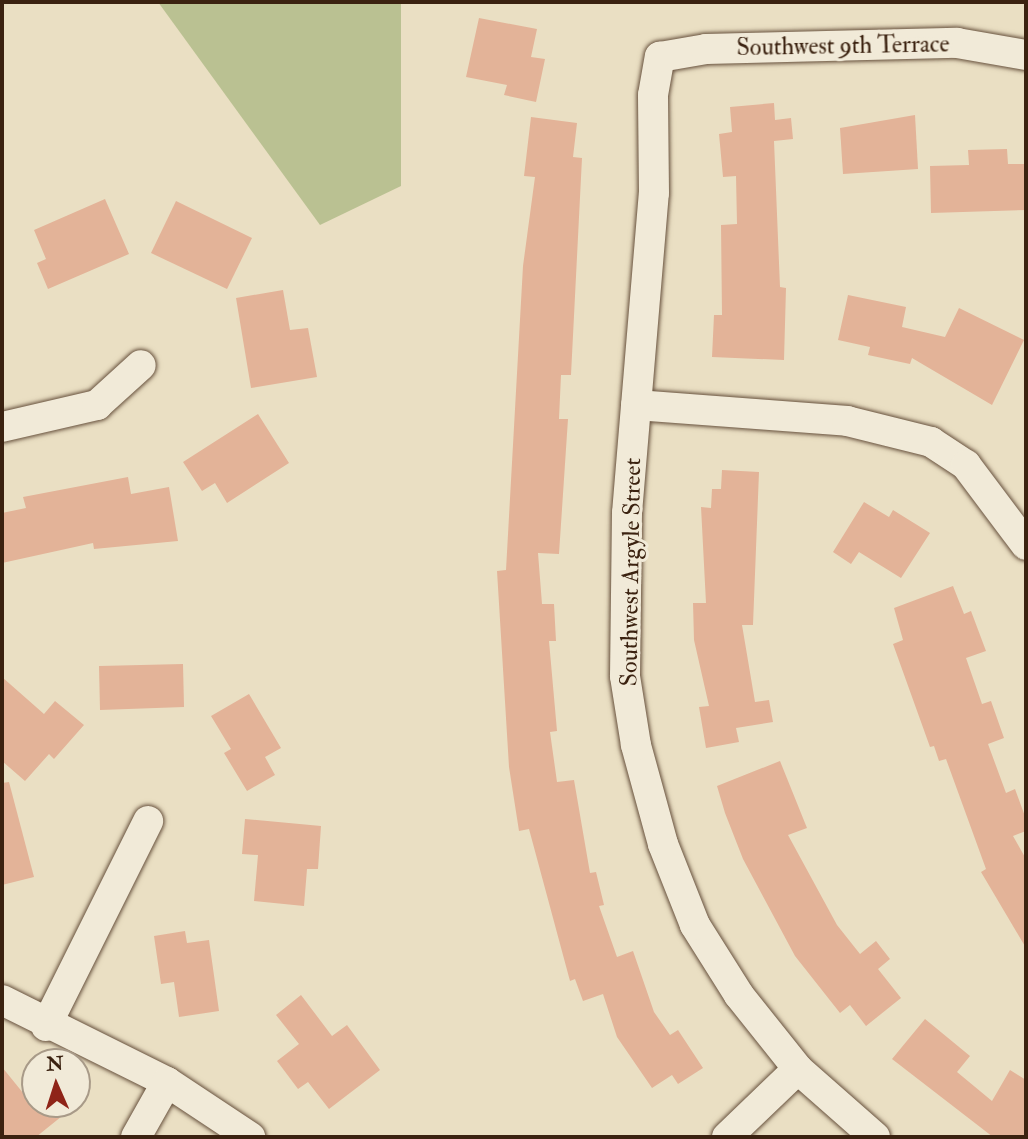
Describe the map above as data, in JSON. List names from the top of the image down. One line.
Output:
{"streets":{"street":["Southwest 9th Terrace","Southwest Argyle Street"]},"crossings":[["Southwest 9th Terrace","Southwest Argyle Street"]],"north":"top"}
